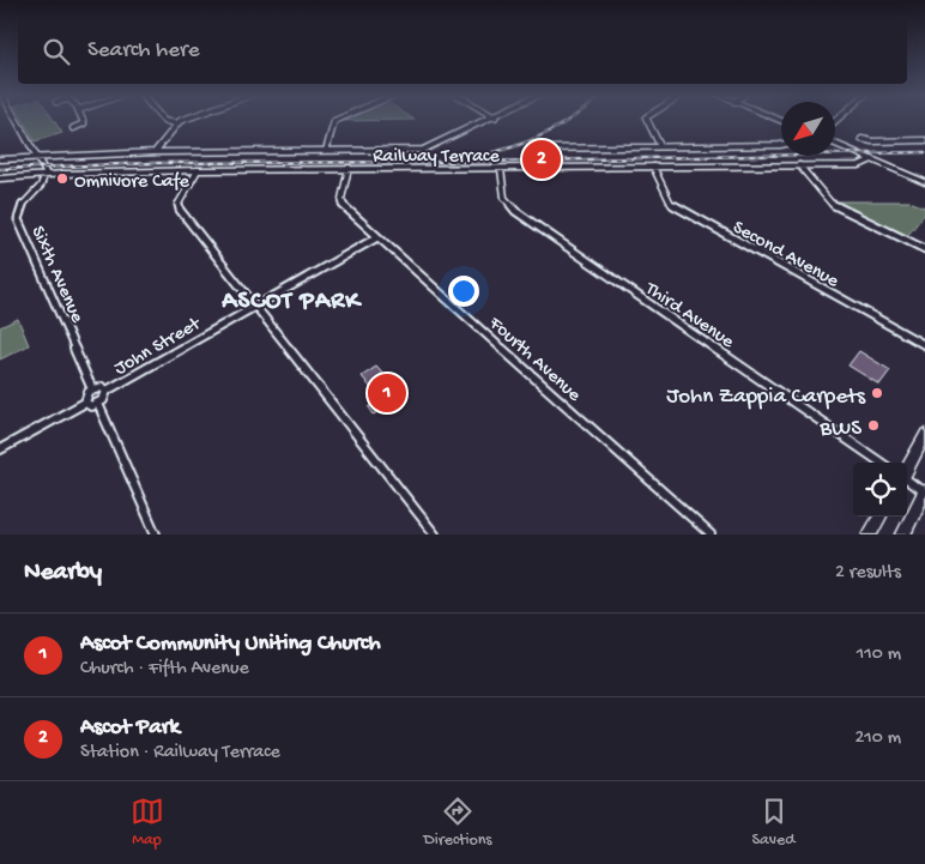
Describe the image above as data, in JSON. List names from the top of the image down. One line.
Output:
{"streets":{"street":["Railway Terrace","Second Avenue","Sixth Avenue","Third Avenue","John Street","Fourth Avenue"]},"crossings":[["Railway Terrace","Second Avenue"],["Railway Terrace","Sixth Avenue"],["Railway Terrace","Third Avenue"],["Railway Terrace","Fourth Avenue"],["Sixth Avenue","John Street"],["John Street","Fourth Avenue"]],"districts":["ASCOT PARK"],"places":["Omnivore Cafe","John Zappia Carpets","BWS"],"north":"bottom left","page":{"search":"Search here","pins":["2","1"],"heading":["Nearby","2 results"],"list":[{"mark":"1","name":"Ascot Community Uniting Church","note":"Church · Fifth Avenue","value":"110 m"},{"mark":"2","name":"Ascot Park","note":"Station · Railway Terrace","value":"210 m"}],"nav":["Map","Directions","Saved"]}}
